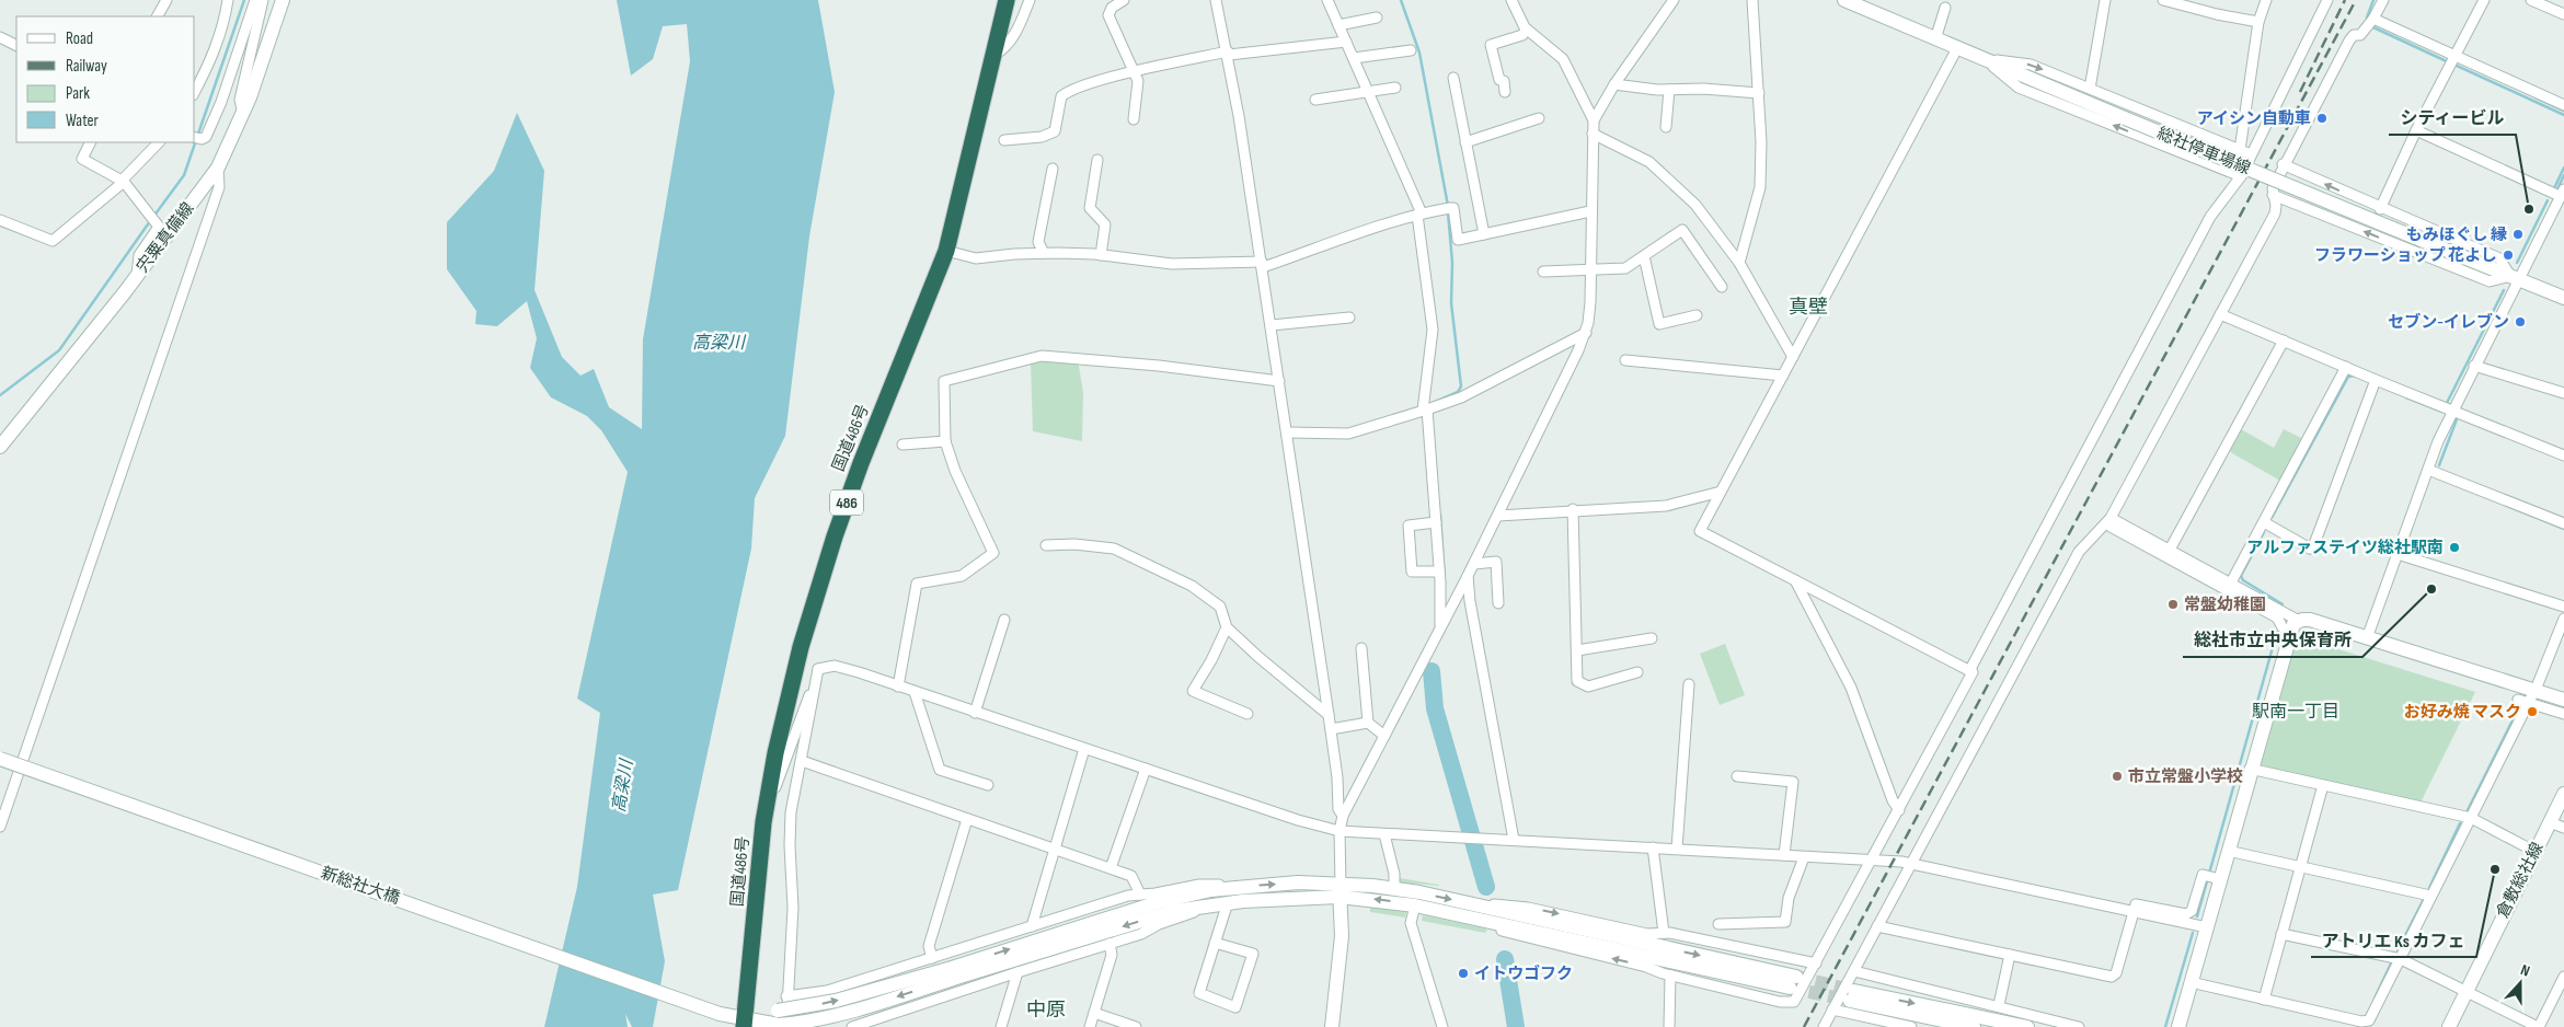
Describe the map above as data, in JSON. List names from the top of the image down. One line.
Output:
{"streets":{"highway":["国道486号","486"],"street":["総社停車場線","宍粟真備線","倉敷総社線","新総社大橋"]},"crossings":[["国道486号","新総社大橋"]],"districts":["真壁","駅南一丁目","中原"],"water":["高梁川"],"places":["アイシン自動車","シティービル","もみほぐし 縁","フラワーショップ 花よし","セブン-イレブン","アルファステイツ総社駅南","総社市立中央保育所","常盤幼稚園","お好み焼 マスク","市立常盤小学校","アトリエ Ks カフェ","イトウゴフク"],"legend":["Road","Railway","Park","Water"],"north":"top"}
